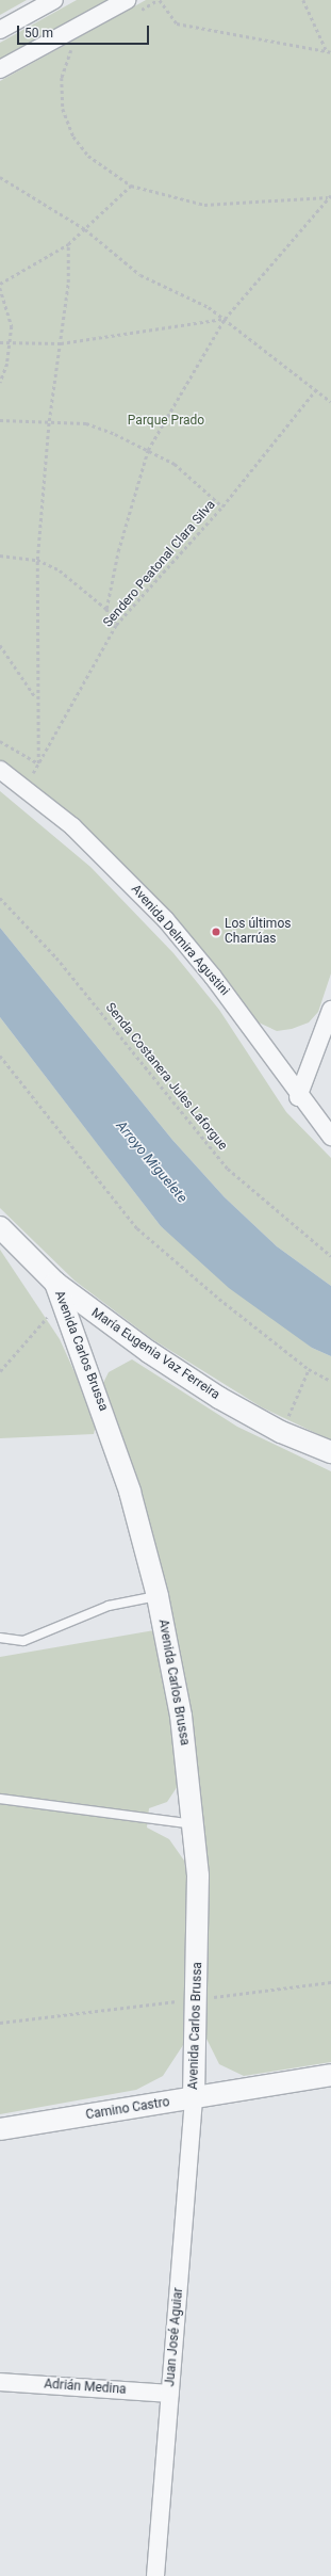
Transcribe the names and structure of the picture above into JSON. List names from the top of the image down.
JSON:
{
  "streets": {
    "street": [
      "Avenida Delmira Agustini",
      "Avenida Carlos Brussa",
      "María Eugenia Vaz Ferreira",
      "Camino Castro",
      "Juan José Aguiar",
      "Adrián Medina"
    ],
    "path": ["Sendero Peatonal Clara Silva", "Senda Costanera Jules Laforgue"]
  },
  "crossings": [
    ["Sendero Peatonal Clara Silva", "Avenida Delmira Agustini"],
    ["Avenida Carlos Brussa", "María Eugenia Vaz Ferreira"],
    ["Avenida Carlos Brussa", "Camino Castro"],
    ["Avenida Carlos Brussa", "Juan José Aguiar"],
    ["Camino Castro", "Juan José Aguiar"],
    ["Juan José Aguiar", "Adrián Medina"]
  ],
  "water": ["Arroyo Miguelete"],
  "parks": ["Parque Prado"],
  "places": ["Los últimos Charrúas"],
  "scale_bar": "50 m"
}
